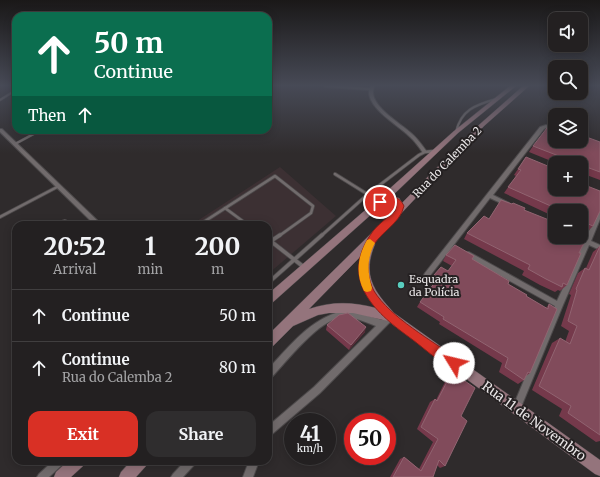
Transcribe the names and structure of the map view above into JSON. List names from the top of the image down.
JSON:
{
  "streets": {
    "main road": ["Rua do Calemba 2", "Rua 11 de Novembro"]
  },
  "places": ["Esquadra da Polícia"],
  "page": {
    "map_buttons": ["+", "−"],
    "turn": ["50 m", "Continue"],
    "then": "Then",
    "eta": [
      "20:52",
      "Arrival",
      "1",
      "min",
      "200",
      "m"
    ],
    "list": [
      {
        "name": "Continue",
        "value": "50 m"
      },
      {
        "name": "Continue",
        "note": "Rua do Calemba 2",
        "value": "80 m"
      }
    ],
    "buttons": ["Exit", "Share"],
    "speed": "41 km/h",
    "limit": "50"
  }
}
